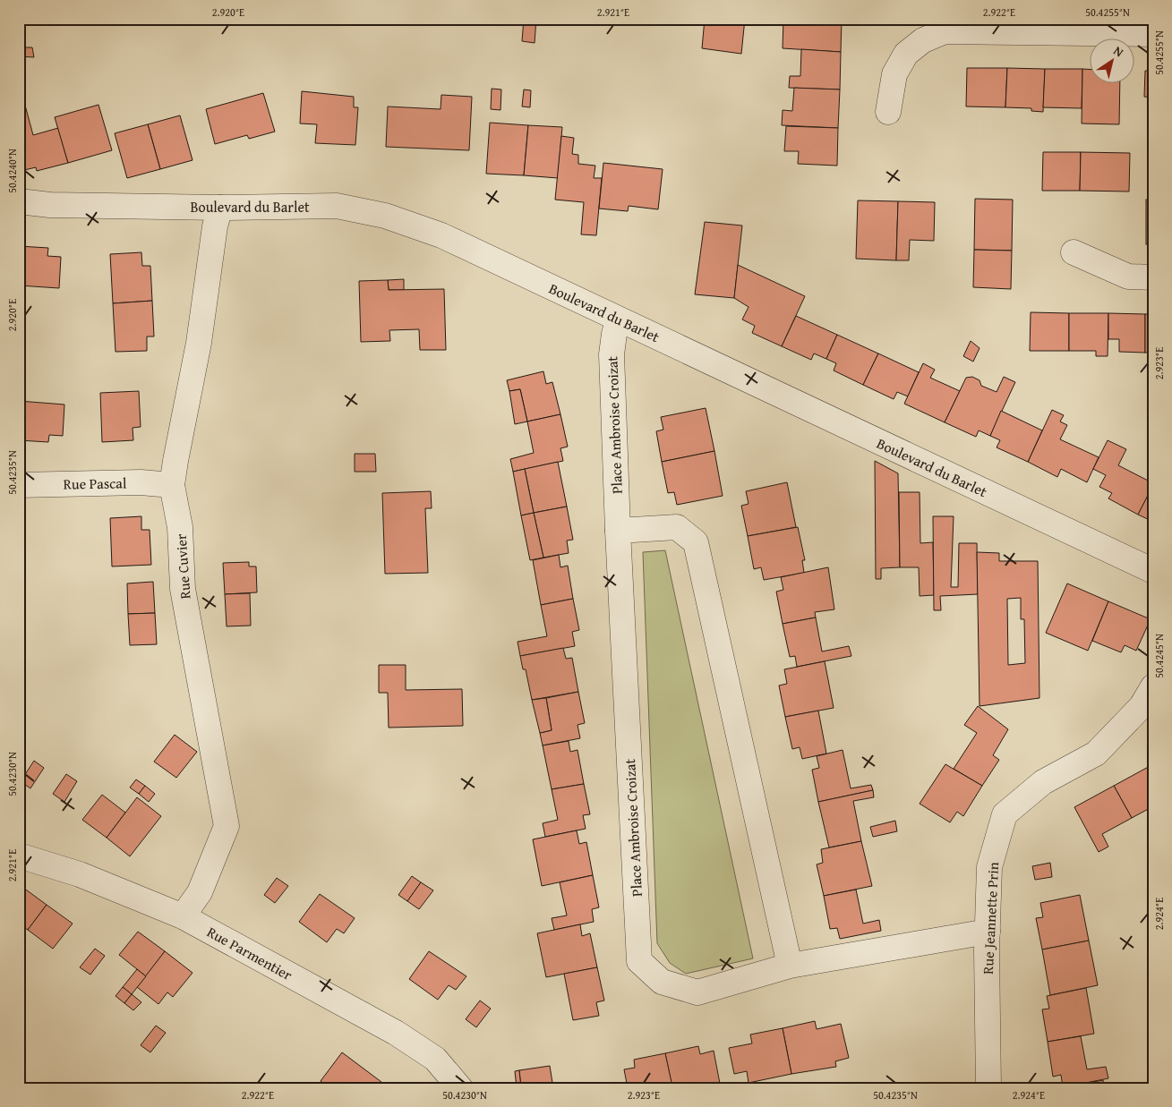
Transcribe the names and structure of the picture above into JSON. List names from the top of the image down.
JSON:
{
  "streets": {
    "street": [
      "Boulevard du Barlet",
      "Place Ambroise Croizat",
      "Rue Pascal",
      "Rue Cuvier",
      "Rue Jeannette Prin",
      "Rue Parmentier"
    ]
  },
  "crossings": [
    ["Boulevard du Barlet", "Place Ambroise Croizat"],
    ["Boulevard du Barlet", "Rue Cuvier"],
    ["Place Ambroise Croizat", "Rue Jeannette Prin"],
    ["Rue Pascal", "Rue Cuvier"],
    ["Rue Cuvier", "Rue Parmentier"]
  ],
  "north": "top right",
  "coordinates": [
    "2.920°E",
    "2.921°E",
    "2.922°E",
    "50.4255°N",
    "50.4240°N",
    "2.923°E",
    "50.4235°N",
    "50.4245°N",
    "50.4230°N",
    "2.924°E"
  ]
}
